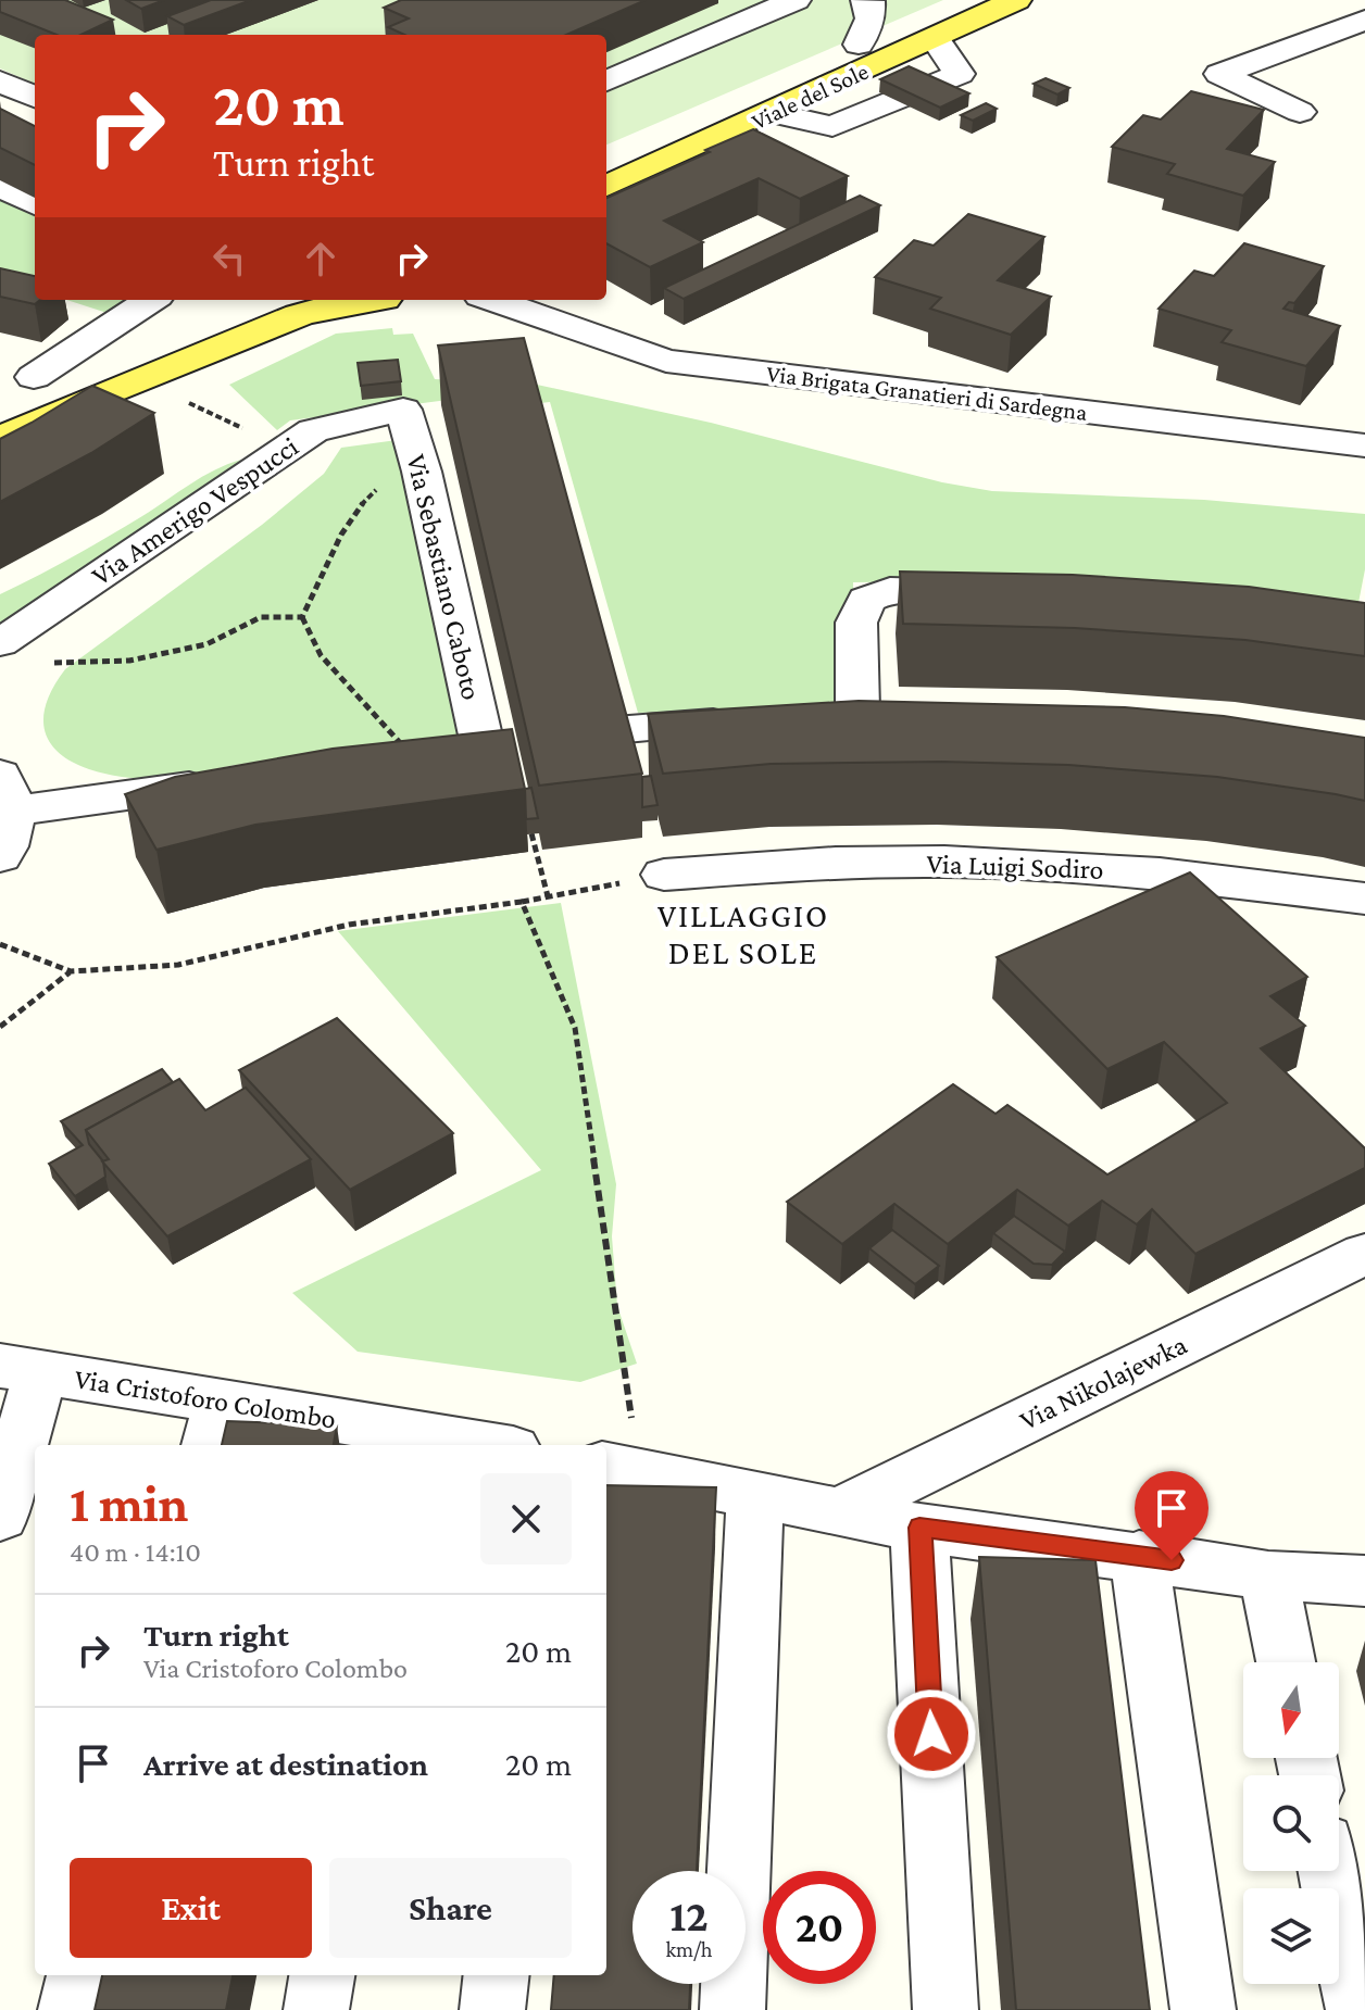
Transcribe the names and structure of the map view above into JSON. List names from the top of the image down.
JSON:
{
  "streets": {
    "main road": ["Viale del Sole"],
    "street": [
      "Via Brigata Granatieri di Sardegna",
      "Via Amerigo Vespucci",
      "Via Sebastiano Caboto",
      "Via Luigi Sodiro",
      "Via Nikolajewka",
      "Via Cristoforo Colombo"
    ]
  },
  "crossings": [
    ["Via Amerigo Vespucci", "Via Sebastiano Caboto"]
  ],
  "districts": ["VILLAGGIO DEL SOLE"],
  "north": "bottom",
  "page": {
    "turn": ["20 m", "Turn right"],
    "heading": ["1 min", "40 m · 14:10"],
    "list": [
      {
        "name": "Turn right",
        "note": "Via Cristoforo Colombo",
        "value": "20 m"
      },
      {
        "name": "Arrive at destination",
        "value": "20 m"
      }
    ],
    "buttons": ["Exit", "Share"],
    "speed": "12 km/h",
    "limit": "20"
  }
}
